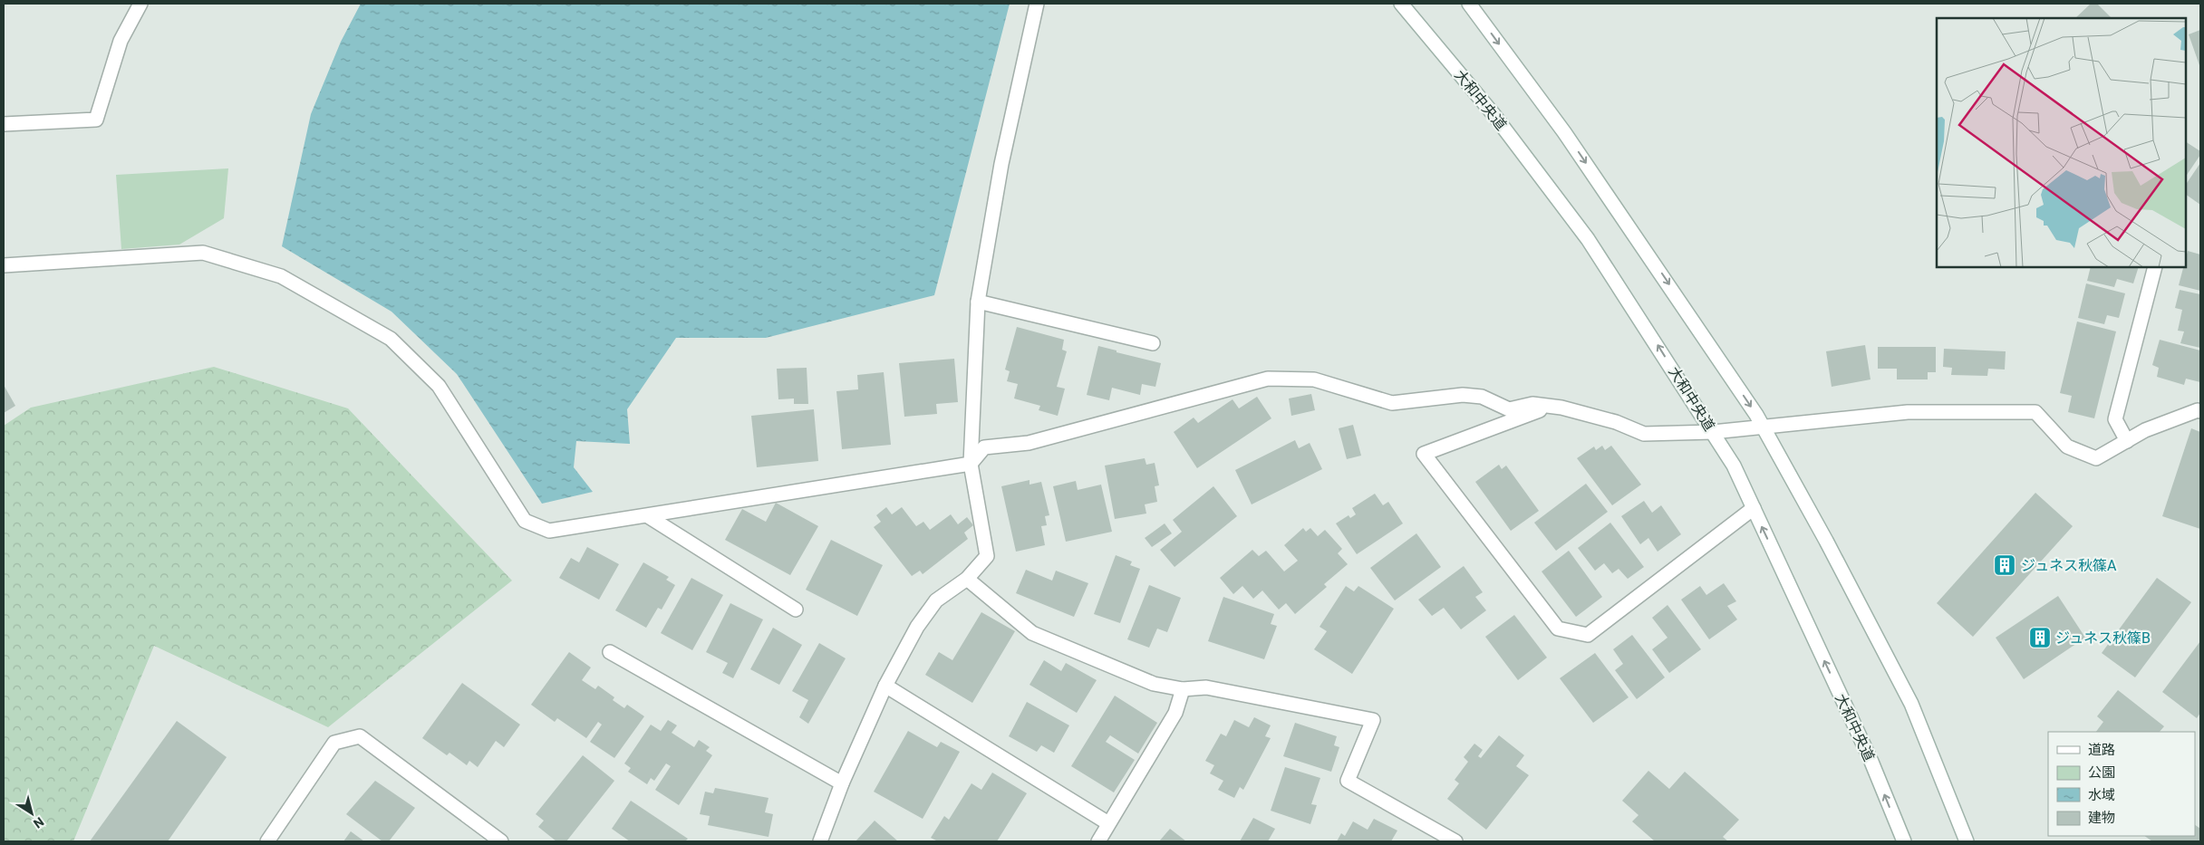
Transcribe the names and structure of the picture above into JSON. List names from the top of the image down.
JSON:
{
  "streets": {
    "street": ["大和中央道"]
  },
  "places": {
    "building": ["ジュネス秋篠A", "ジュネス秋篠B"]
  },
  "legend": [
    "道路",
    "公園",
    "水域",
    "建物"
  ],
  "north": "bottom right"
}
